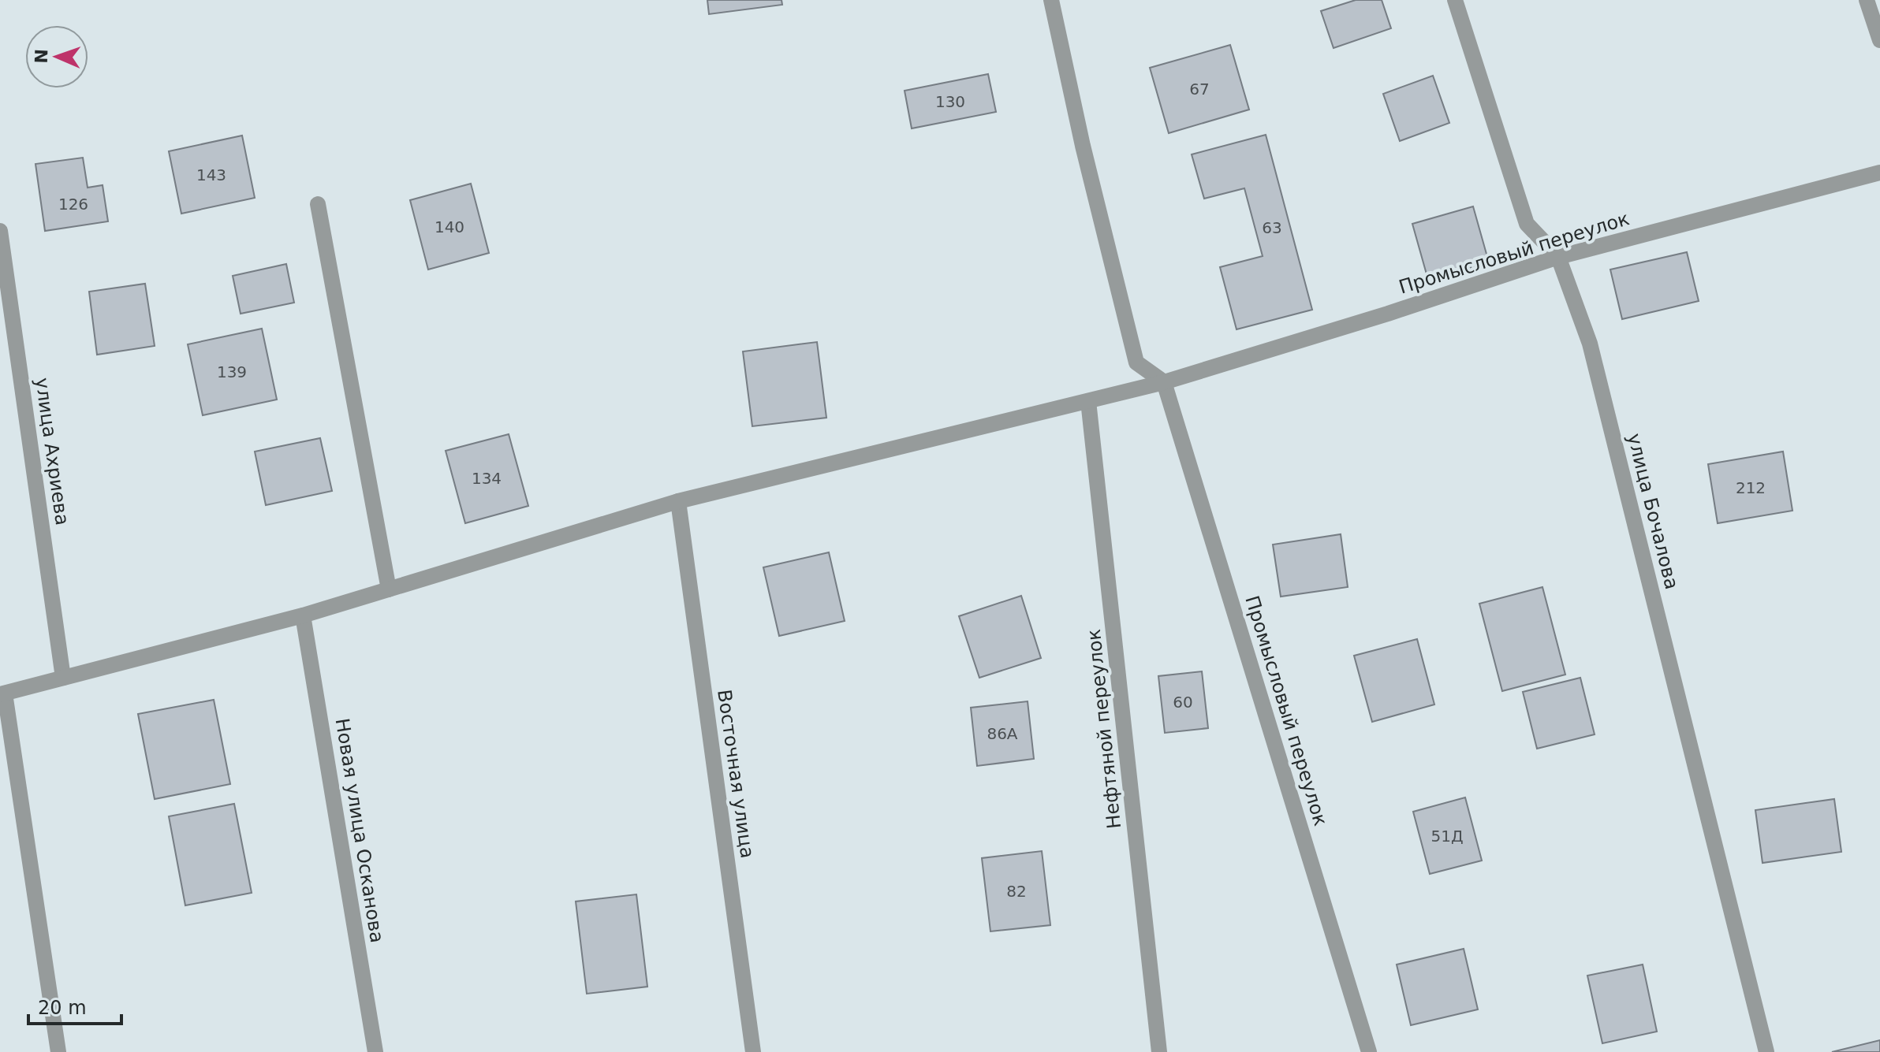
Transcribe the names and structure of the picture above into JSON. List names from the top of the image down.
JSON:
{
  "streets": {
    "street": [
      "Промысловый переулок",
      "улица Ахриева",
      "улица Бочалова",
      "Нефтяной переулок",
      "Восточная улица",
      "Новая улица Осканова"
    ]
  },
  "crossings": [
    ["Промысловый переулок", "улица Бочалова"]
  ],
  "house_numbers": [
    "67",
    "130",
    "143",
    "126",
    "140",
    "63",
    "139",
    "134",
    "212",
    "60",
    "86А",
    "51Д",
    "82"
  ],
  "scale_bar": "20 m",
  "north": "left"
}
